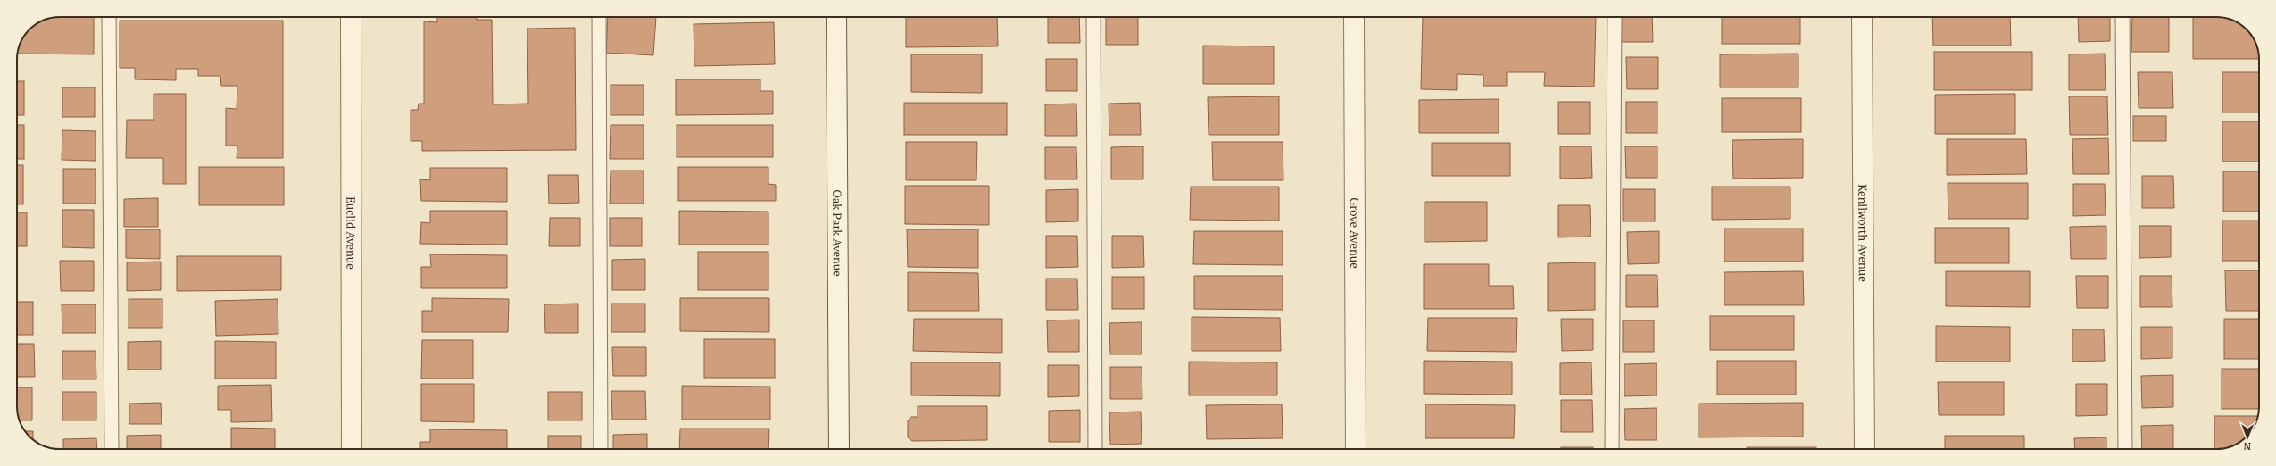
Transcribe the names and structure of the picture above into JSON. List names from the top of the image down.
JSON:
{
  "streets": {
    "street": [
      "Euclid Avenue",
      "Oak Park Avenue",
      "Grove Avenue",
      "Kenilworth Avenue"
    ]
  },
  "north": "bottom"
}
